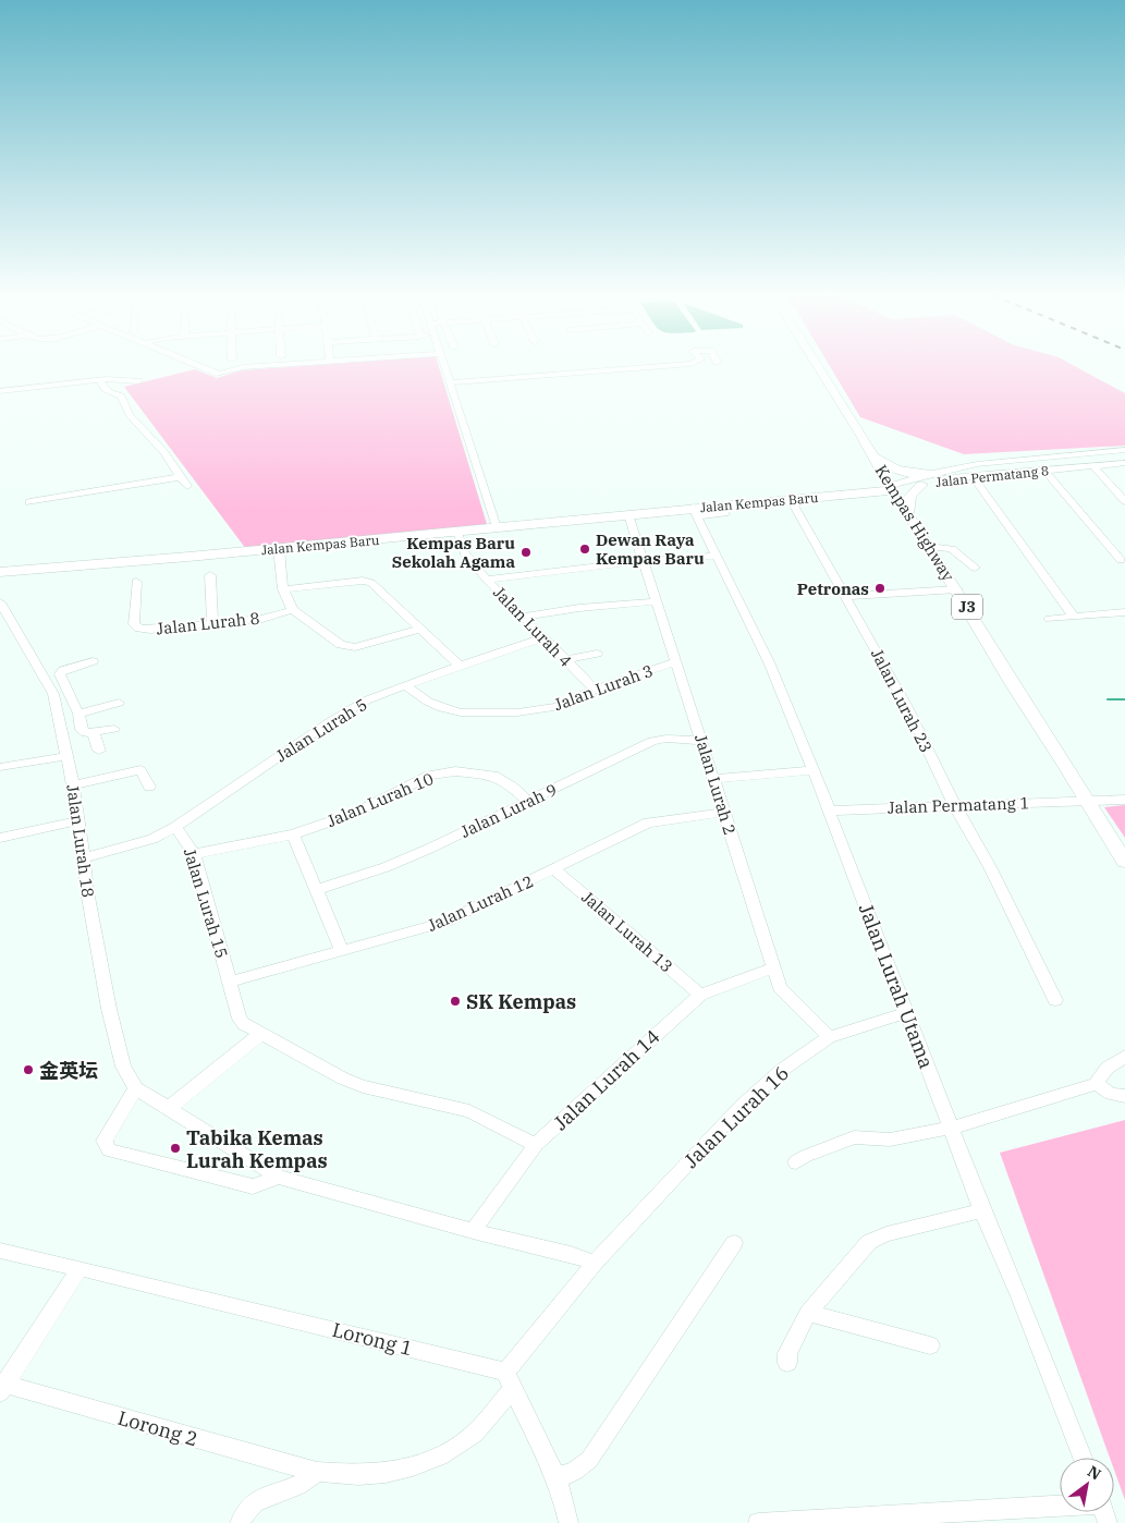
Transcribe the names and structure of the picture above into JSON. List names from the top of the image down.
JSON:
{
  "streets": {
    "main road": ["Jalan Kempas Baru", "Kempas Highway", "J3"],
    "street": [
      "Jalan Permatang 8",
      "Jalan Lurah 8",
      "Jalan Lurah 4",
      "Jalan Lurah 3",
      "Jalan Lurah 23",
      "Jalan Lurah 5",
      "Jalan Lurah 2",
      "Jalan Lurah 10",
      "Jalan Permatang 1",
      "Jalan Lurah 9",
      "Jalan Lurah 18",
      "Jalan Lurah 15",
      "Jalan Lurah 12",
      "Jalan Lurah 13",
      "Jalan Lurah Utama",
      "Jalan Lurah 14",
      "Jalan Lurah 16",
      "Lorong 1",
      "Lorong 2"
    ]
  },
  "crossings": [
    ["Jalan Permatang 8", "Jalan Kempas Baru"],
    ["Jalan Permatang 8", "Kempas Highway"],
    ["Jalan Kempas Baru", "Kempas Highway"],
    ["Jalan Kempas Baru", "Jalan Lurah 4"],
    ["Jalan Kempas Baru", "Jalan Lurah 23"],
    ["Jalan Kempas Baru", "Jalan Lurah 2"],
    ["Jalan Kempas Baru", "Jalan Lurah Utama"],
    ["Kempas Highway", "Jalan Permatang 1"],
    ["Jalan Lurah 4", "Jalan Lurah 3"],
    ["Jalan Lurah 4", "Jalan Lurah 5"],
    ["Jalan Lurah 3", "Jalan Lurah 5"],
    ["Jalan Lurah 3", "Jalan Lurah 2"],
    ["Jalan Lurah 23", "Jalan Permatang 1"],
    ["Jalan Lurah 5", "Jalan Lurah 15"],
    ["Jalan Lurah 2", "Jalan Lurah 9"],
    ["Jalan Lurah 2", "Jalan Lurah 12"],
    ["Jalan Lurah 2", "Jalan Lurah 14"],
    ["Jalan Lurah 2", "Jalan Lurah 16"],
    ["Jalan Lurah 10", "Jalan Lurah 9"],
    ["Jalan Lurah 10", "Jalan Lurah 15"],
    ["Jalan Permatang 1", "Jalan Lurah Utama"],
    ["Jalan Lurah 18", "Jalan Lurah 15"],
    ["Jalan Lurah 15", "Jalan Lurah 12"],
    ["Jalan Lurah 15", "Jalan Lurah 14"],
    ["Jalan Lurah 12", "Jalan Lurah 13"],
    ["Jalan Lurah 13", "Jalan Lurah 14"],
    ["Jalan Lurah Utama", "Jalan Lurah 16"],
    ["Jalan Lurah 16", "Lorong 1"],
    ["Jalan Lurah 16", "Lorong 2"],
    ["Lorong 1", "Lorong 2"]
  ],
  "places": [
    "Dewan Raya Kempas Baru",
    "Kempas Baru Sekolah Agama",
    "Petronas",
    "SK Kempas",
    "金英坛",
    "Tabika Kemas Lurah Kempas"
  ],
  "north": "top right"
}
